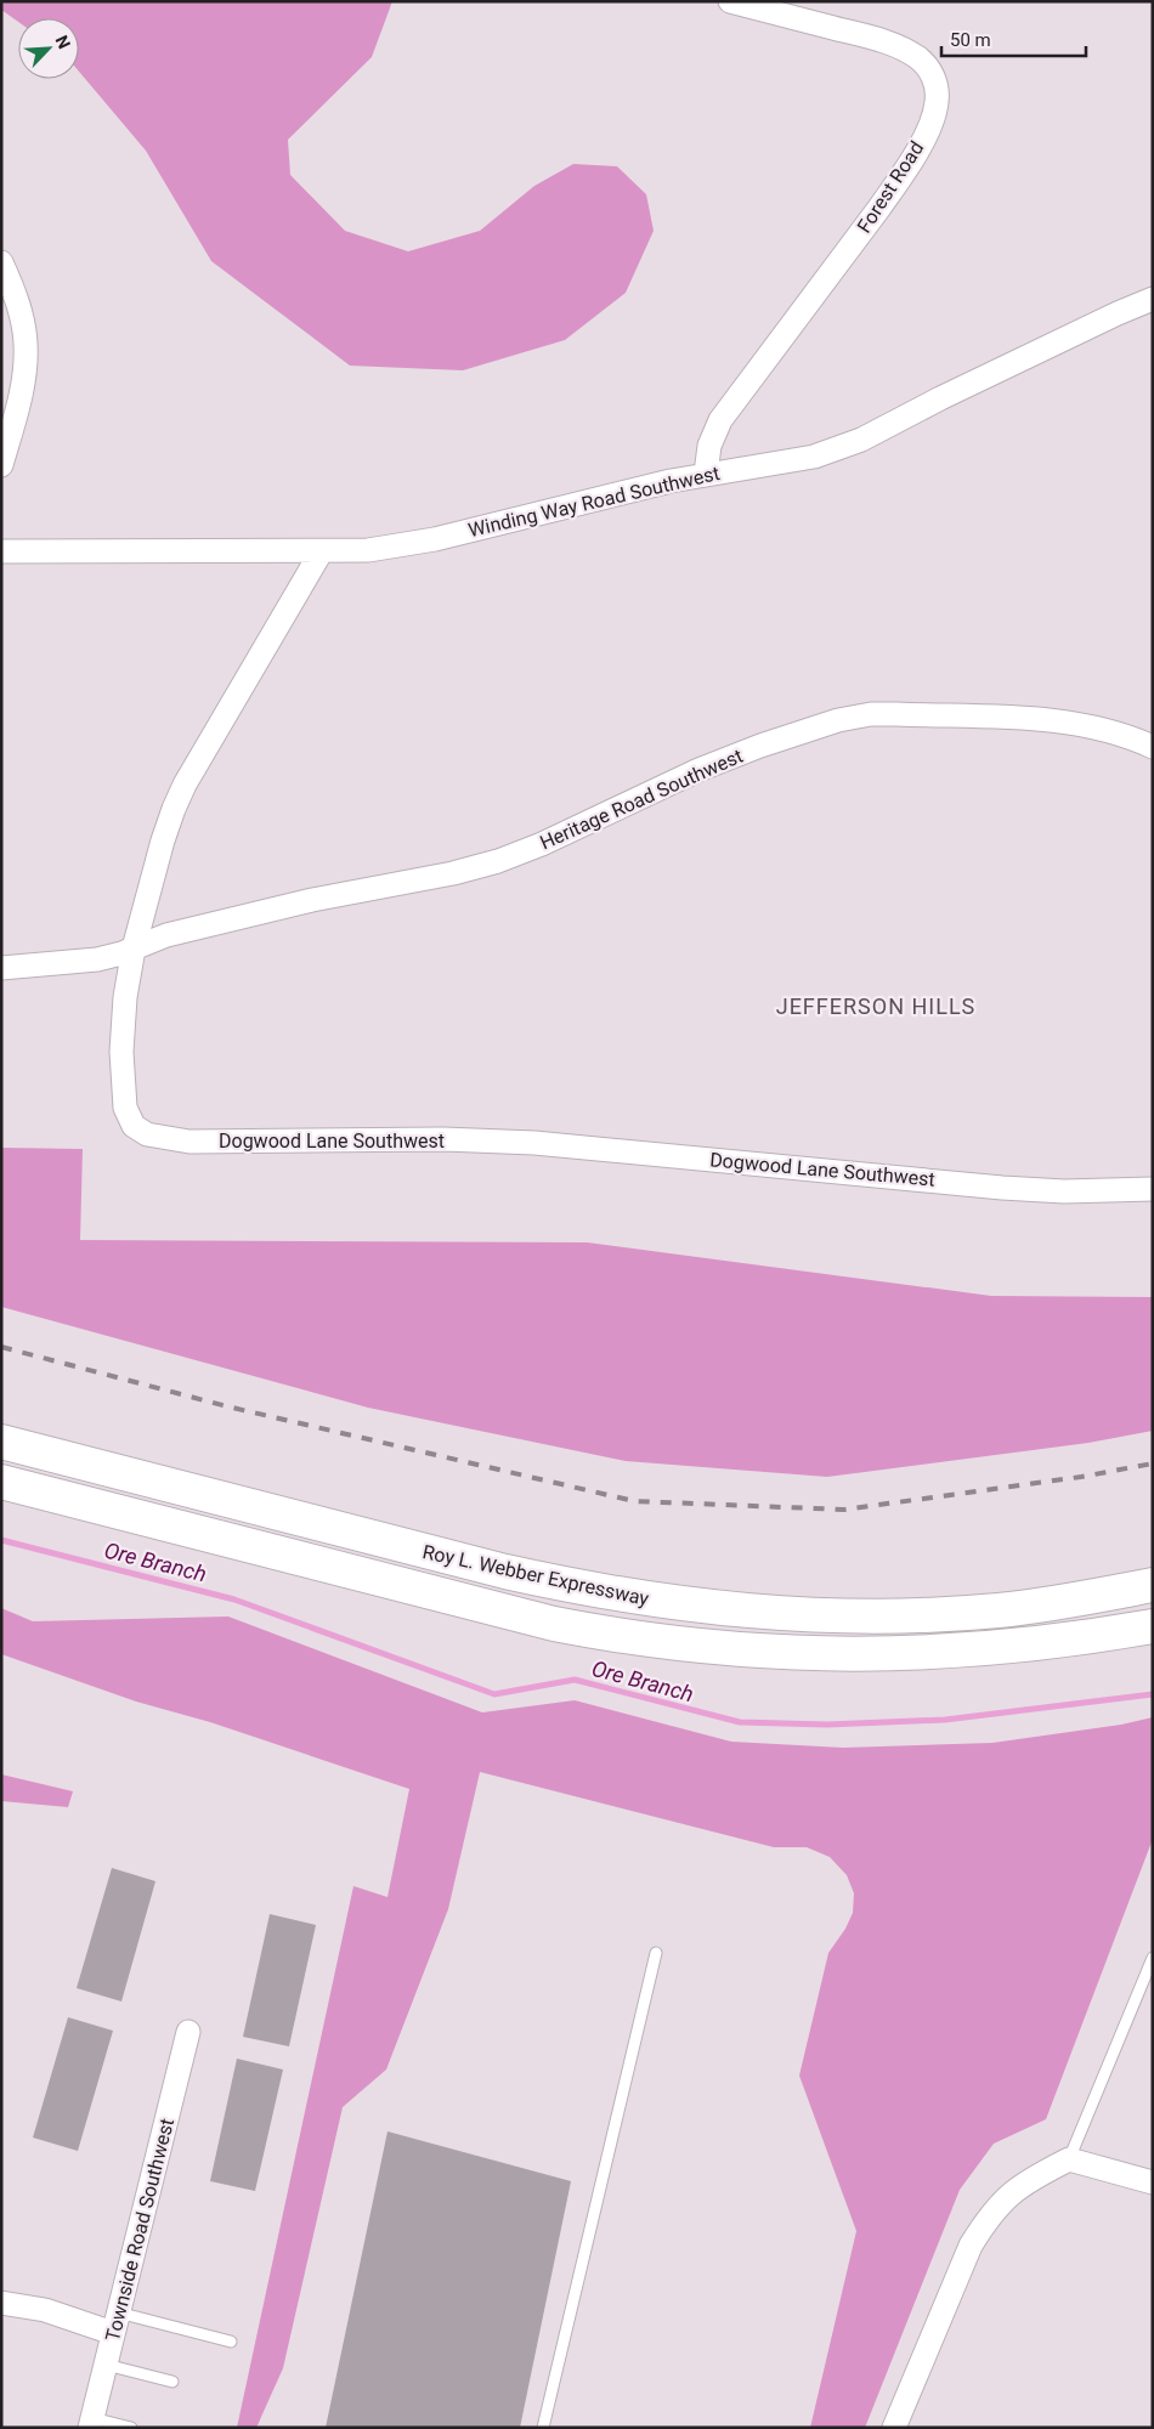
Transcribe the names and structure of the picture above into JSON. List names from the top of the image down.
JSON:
{
  "streets": {
    "highway": ["Roy L. Webber Expressway"],
    "street": [
      "Forest Road",
      "Winding Way Road Southwest",
      "Heritage Road Southwest",
      "Dogwood Lane Southwest",
      "Townside Road Southwest"
    ]
  },
  "crossings": [
    ["Forest Road", "Winding Way Road Southwest"],
    ["Winding Way Road Southwest", "Dogwood Lane Southwest"],
    ["Heritage Road Southwest", "Dogwood Lane Southwest"]
  ],
  "districts": ["JEFFERSON HILLS"],
  "water": ["Ore Branch"],
  "scale_bar": "50 m",
  "north": "top right"
}
